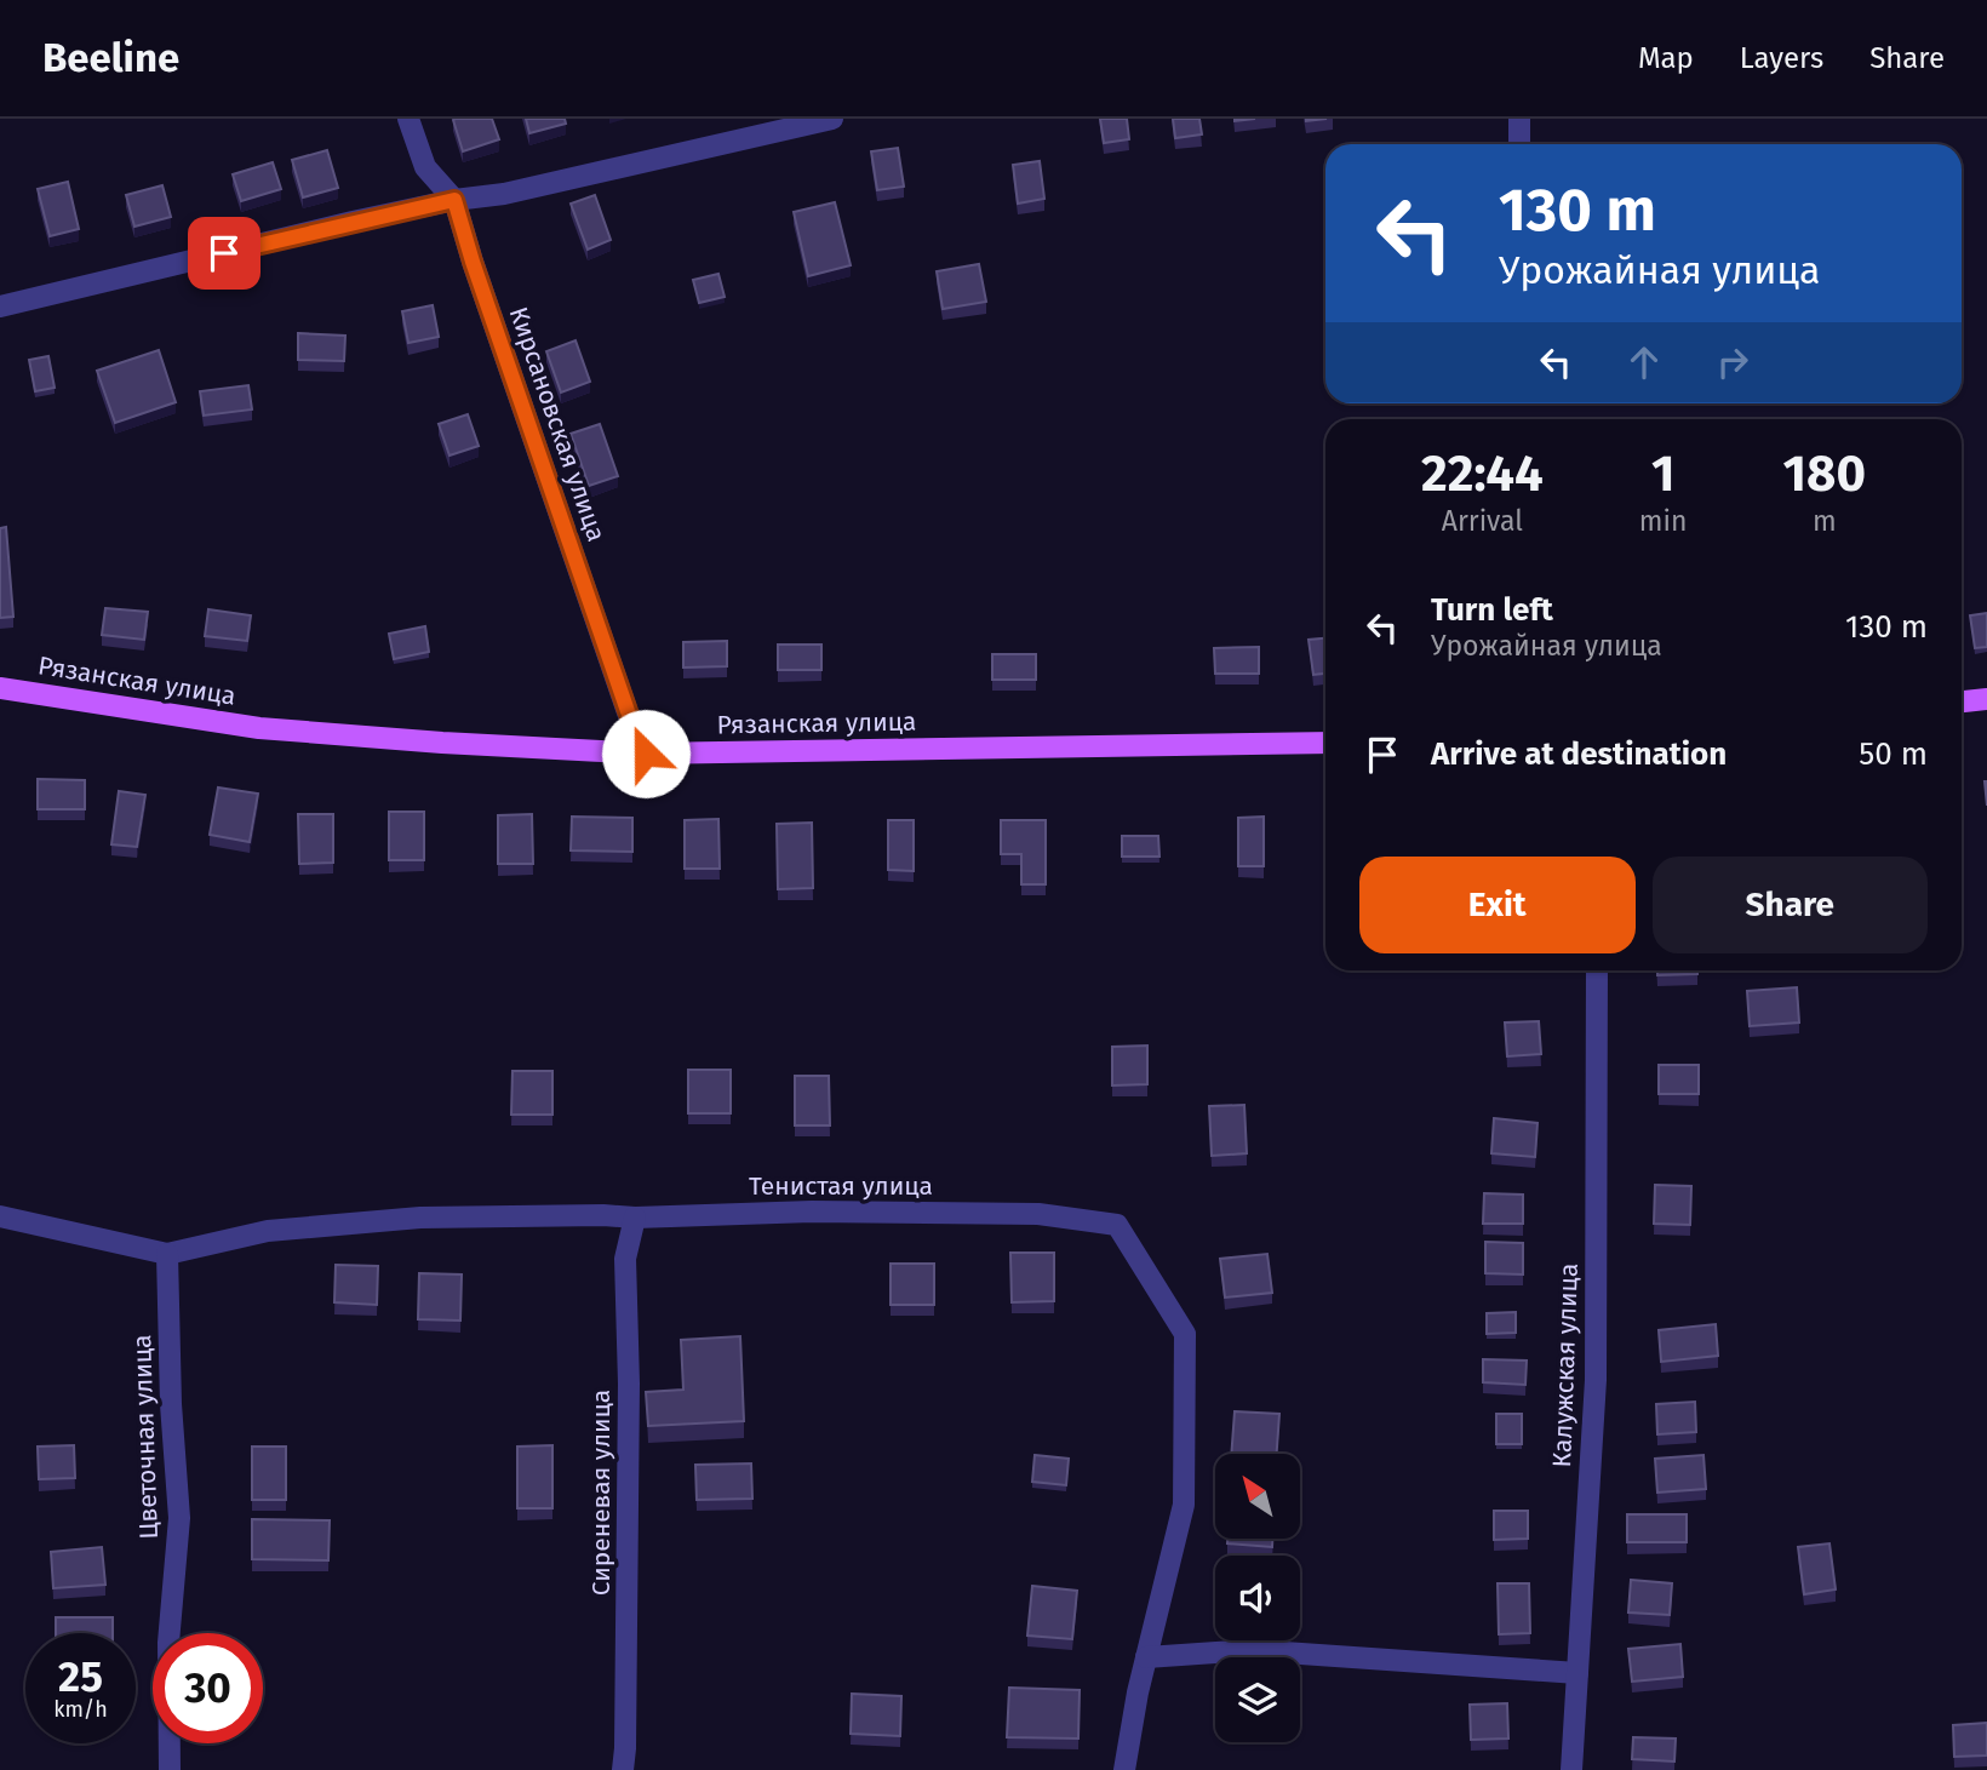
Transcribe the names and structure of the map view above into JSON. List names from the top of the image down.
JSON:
{
  "streets": {
    "main road": ["Рязанская улица"],
    "street": [
      "Кирсановская улица",
      "Тенистая улица",
      "Калужская улица",
      "Цветочная улица",
      "Сиреневая улица"
    ]
  },
  "crossings": [
    ["Кирсановская улица", "Рязанская улица"],
    ["Тенистая улица", "Цветочная улица"],
    ["Тенистая улица", "Сиреневая улица"]
  ],
  "north": "top left",
  "page": {
    "header": "Beeline",
    "nav": ["Map", "Layers", "Share"],
    "turn": ["130 m", "Урожайная улица"],
    "eta": [
      "22:44",
      "Arrival",
      "1",
      "min",
      "180",
      "m"
    ],
    "list": [
      {
        "name": "Turn left",
        "note": "Урожайная улица",
        "value": "130 m"
      },
      {
        "name": "Arrive at destination",
        "value": "50 m"
      }
    ],
    "buttons": ["Exit", "Share"],
    "speed": "25 km/h",
    "limit": "30"
  }
}
